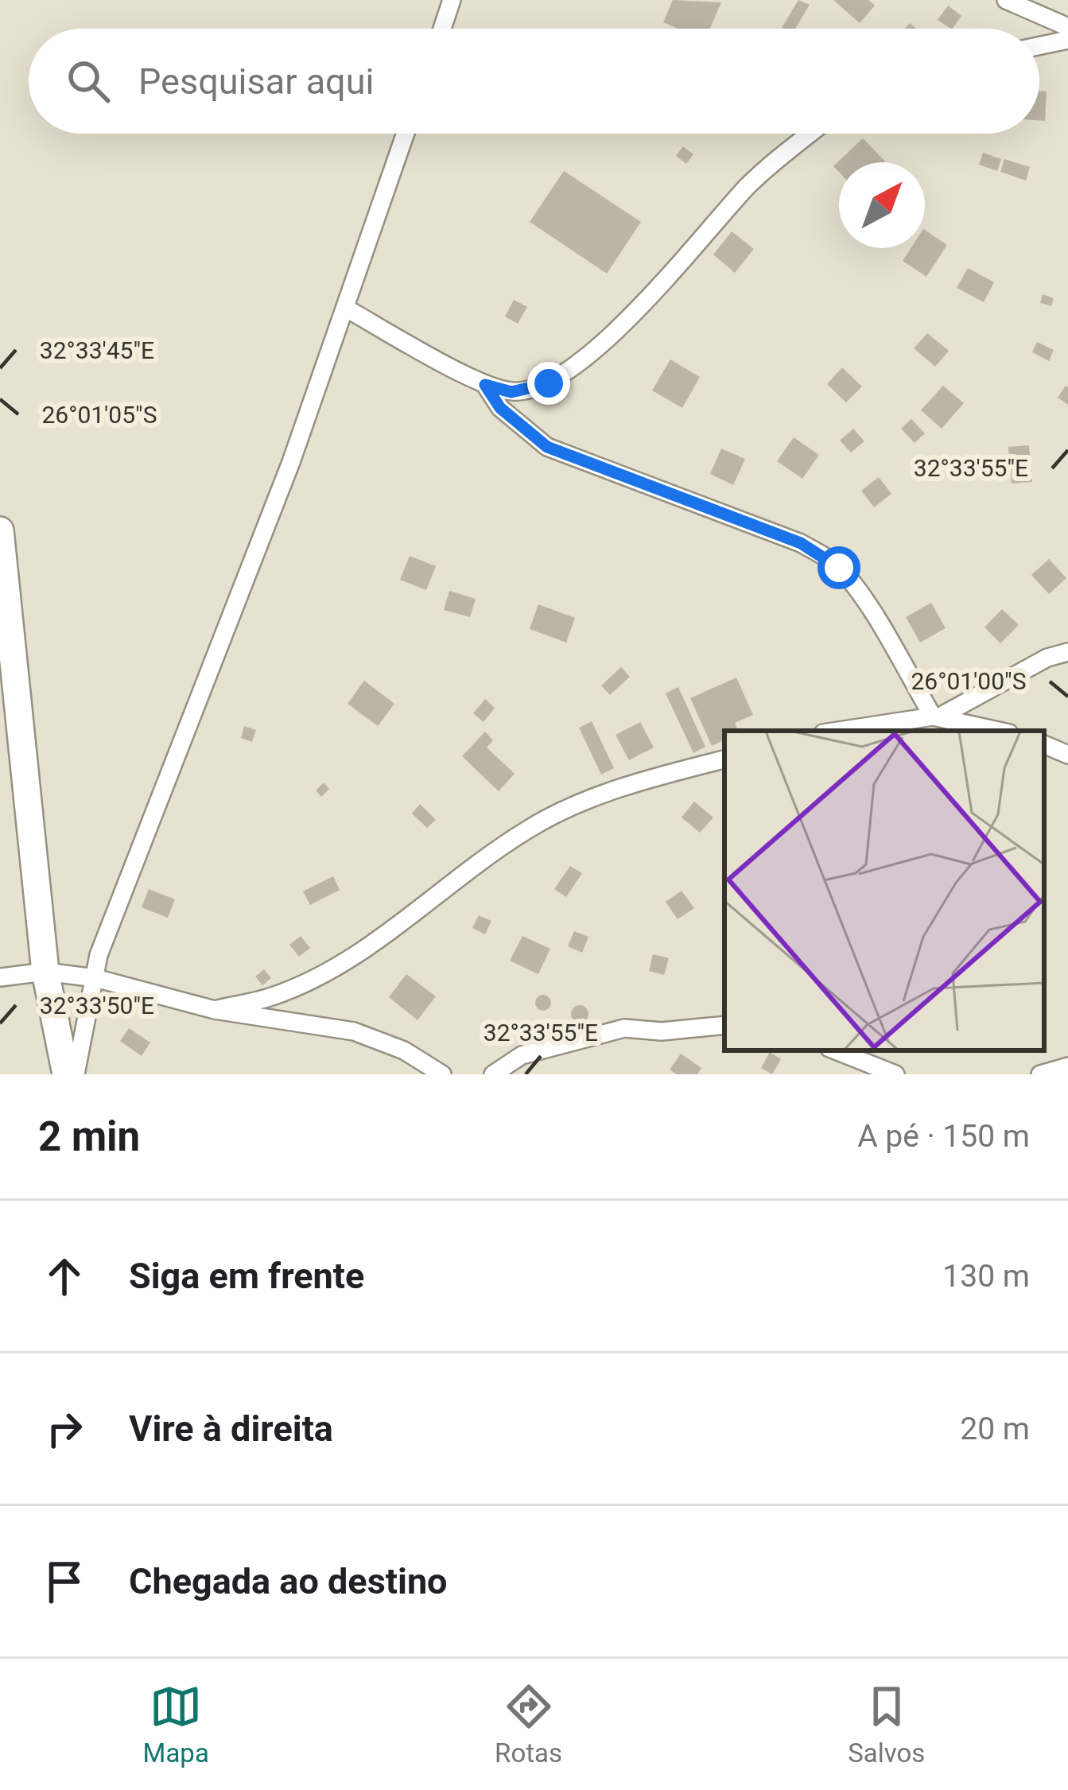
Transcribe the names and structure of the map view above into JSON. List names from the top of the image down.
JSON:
{
  "north": "top right",
  "page": {
    "search": "Pesquisar aqui",
    "heading": ["2 min", "A pé · 150 m"],
    "list": [
      ["Siga em frente", "130 m"],
      ["Vire à direita", "20 m"],
      "Chegada ao destino"
    ],
    "nav": ["Mapa", "Rotas", "Salvos"]
  },
  "coordinates": [
    "32°33'45\"E",
    "26°01'05\"S",
    "32°33'55\"E",
    "26°01'00\"S",
    "32°33'50\"E"
  ]
}
